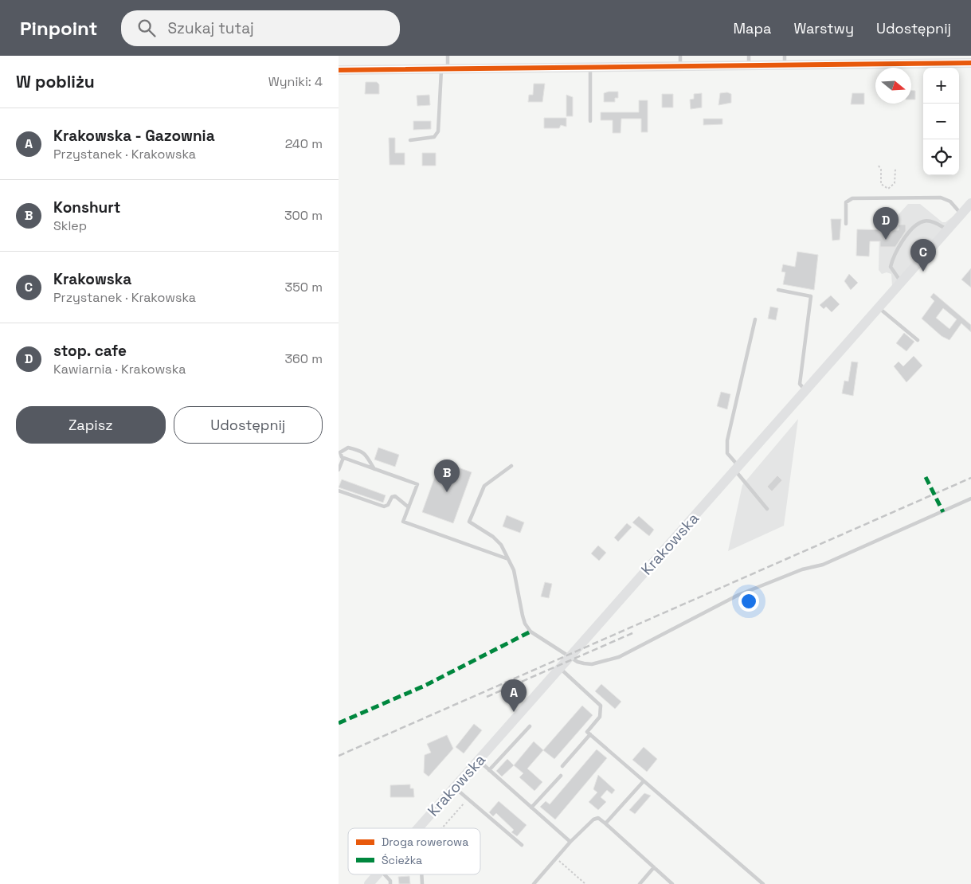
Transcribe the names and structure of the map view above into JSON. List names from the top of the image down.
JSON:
{
  "streets": {
    "main road": ["Krakowska"]
  },
  "legend": ["Droga rowerowa", "Ścieżka"],
  "north": "right",
  "page": {
    "header": "Pinpoint",
    "search": "Szukaj tutaj",
    "nav": ["Mapa", "Warstwy", "Udostępnij"],
    "heading": ["W pobliżu", "Wyniki: 4"],
    "map_buttons": ["+", "−"],
    "list": [
      {
        "mark": "A",
        "name": "Krakowska - Gazownia",
        "note": "Przystanek · Krakowska",
        "value": "240 m"
      },
      {
        "mark": "B",
        "name": "Konshurt",
        "note": "Sklep",
        "value": "300 m"
      },
      {
        "mark": "C",
        "name": "Krakowska",
        "note": "Przystanek · Krakowska",
        "value": "350 m"
      },
      {
        "mark": "D",
        "name": "stop. cafe",
        "note": "Kawiarnia · Krakowska",
        "value": "360 m"
      }
    ],
    "pins": [
      "D",
      "C",
      "B",
      "A"
    ],
    "buttons": ["Zapisz", "Udostępnij"]
  }
}
